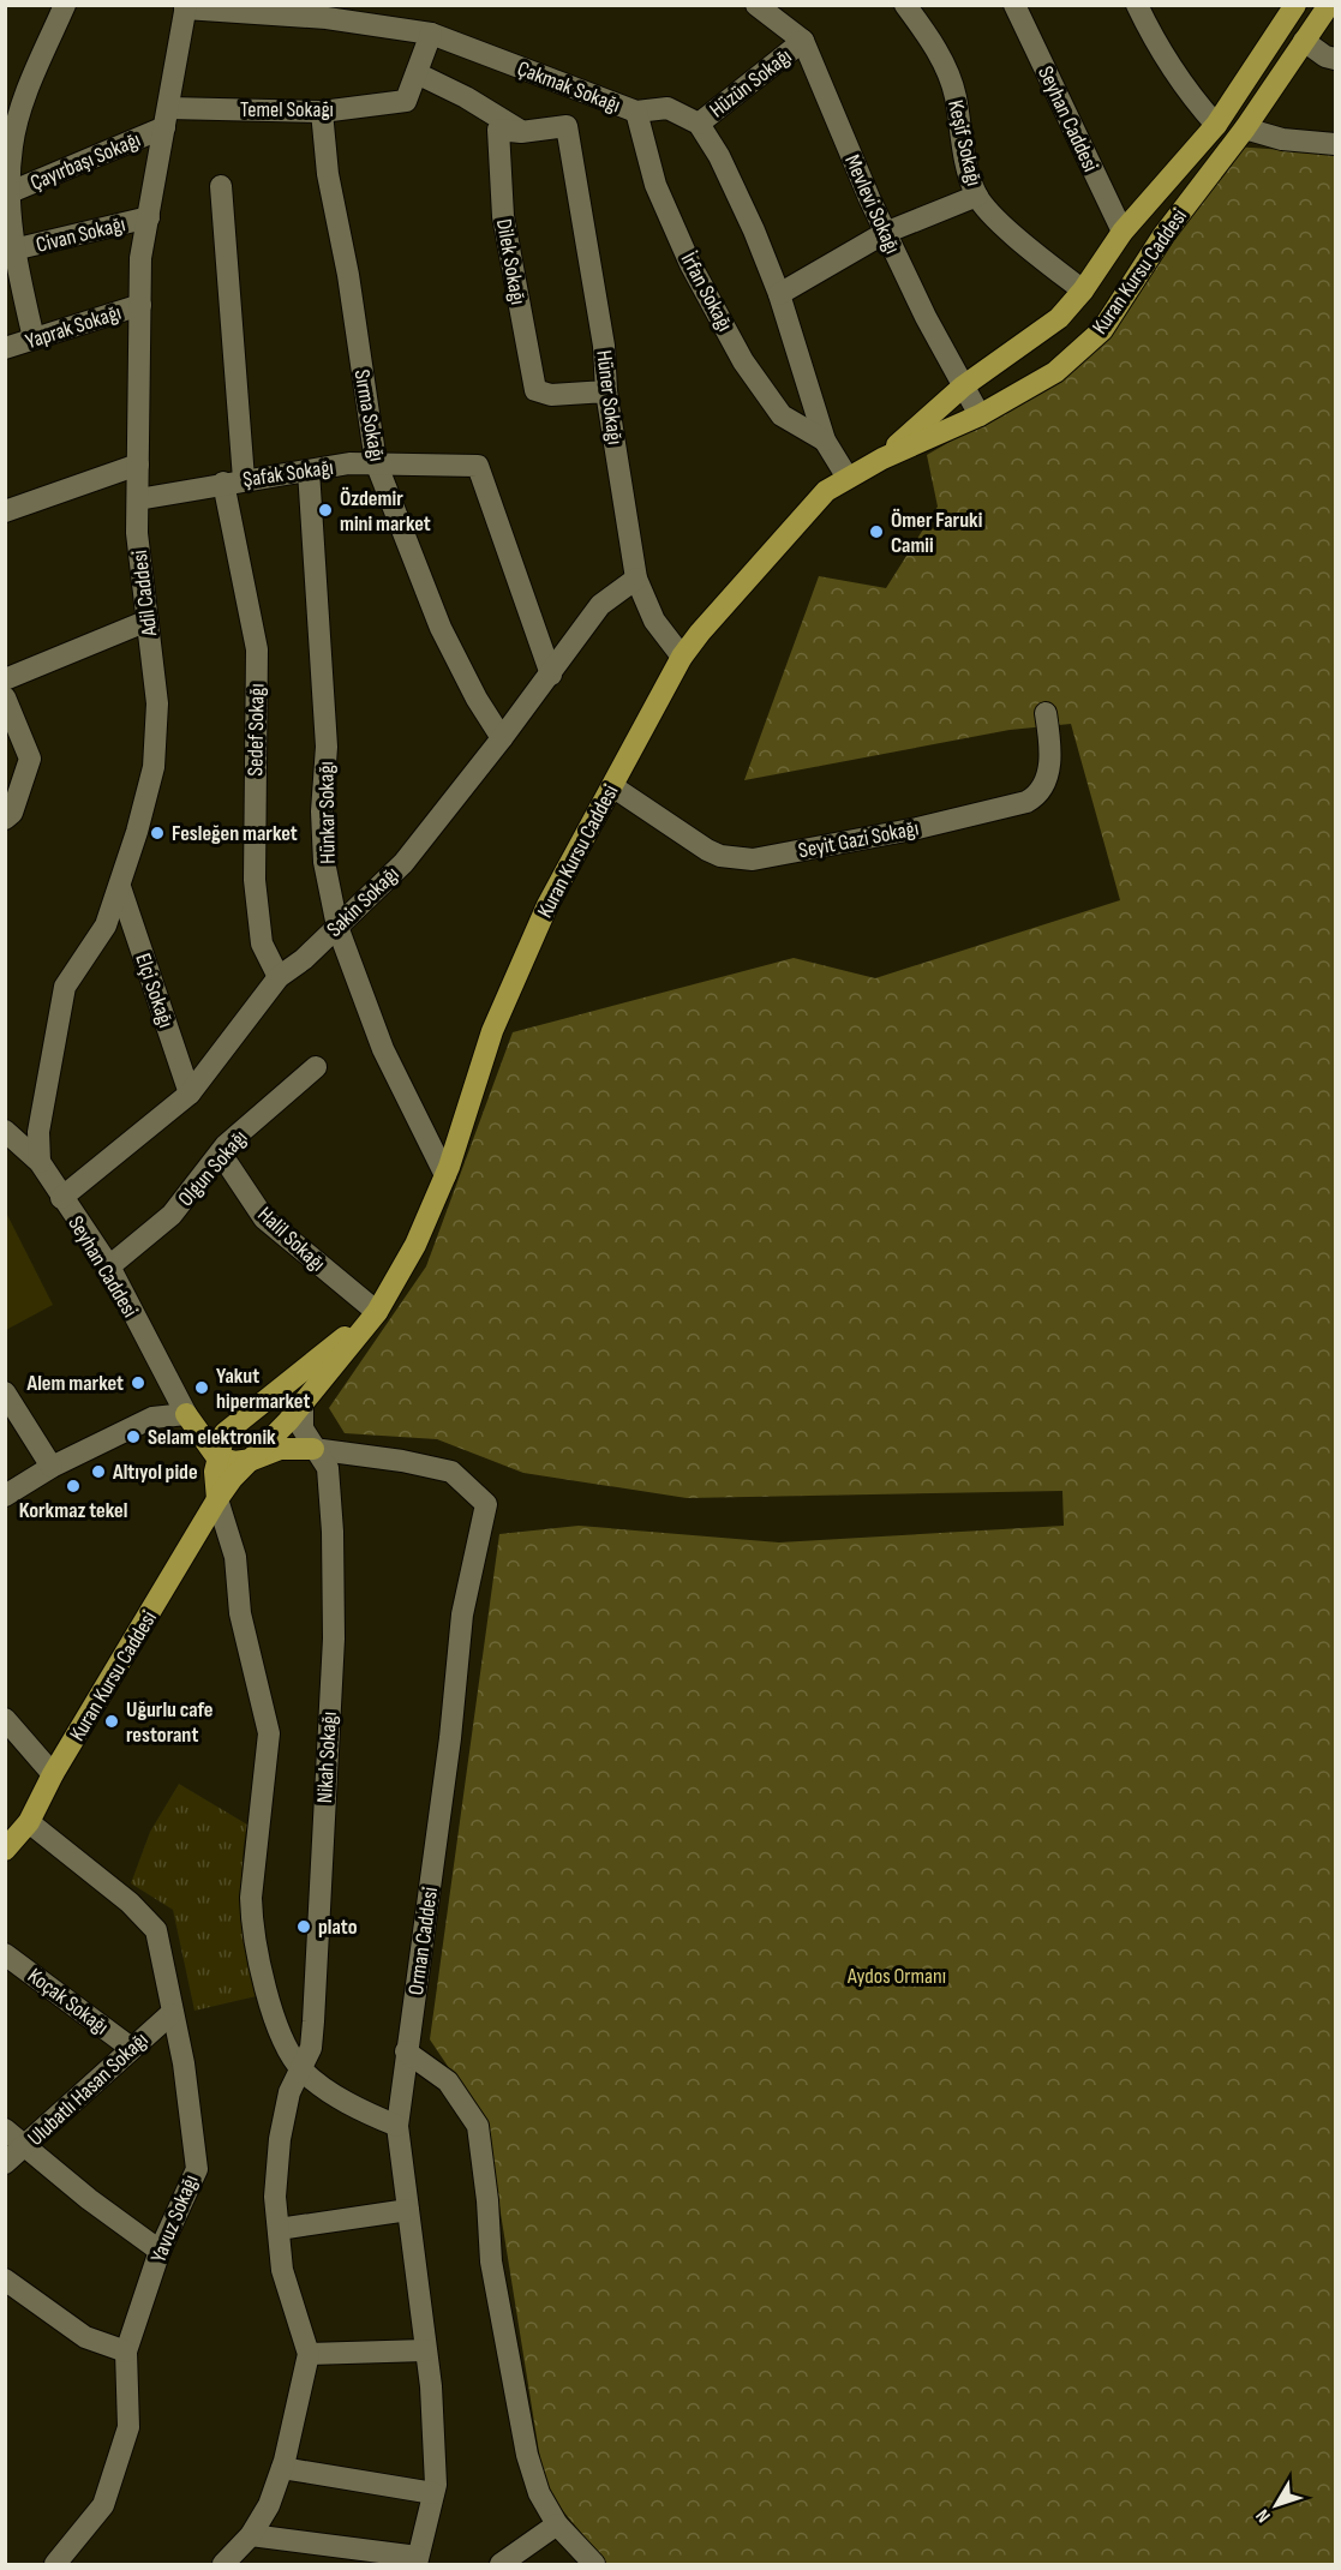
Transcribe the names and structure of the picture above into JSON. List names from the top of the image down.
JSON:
{
  "streets": {
    "main road": ["Kuran Kursu Caddesi"],
    "street": [
      "Hüzün Sokağı",
      "Çakmak Sokağı",
      "Temel Sokağı",
      "Seyhan Caddesi",
      "Keşif Sokağı",
      "Çayırbaşı Sokağı",
      "Mevlevi Sokağı",
      "Civan Sokağı",
      "Dilek Sokağı",
      "İrfan Sokağı",
      "Yaprak Sokağı",
      "Hüner Sokağı",
      "Sırma Sokağı",
      "Şafak Sokağı",
      "Adil Caddesi",
      "Sedef Sokağı",
      "Hünkar Sokağı",
      "Seyit Gazi Sokağı",
      "Sakin Sokağı",
      "Elçi Sokağı",
      "Olgun Sokağı",
      "Halil Sokağı",
      "Nikah Sokağı",
      "Orman Caddesi",
      "Koçak Sokağı",
      "Ulubatlı Hasan Sokağı",
      "Yavuz Sokağı"
    ]
  },
  "crossings": [
    ["Hüzün Sokağı", "Çakmak Sokağı"],
    ["Hüzün Sokağı", "Mevlevi Sokağı"],
    ["Çakmak Sokağı", "İrfan Sokağı"],
    ["Çakmak Sokağı", "Adil Caddesi"],
    ["Temel Sokağı", "Çayırbaşı Sokağı"],
    ["Temel Sokağı", "Sırma Sokağı"],
    ["Temel Sokağı", "Adil Caddesi"],
    ["Seyhan Caddesi", "Kuran Kursu Caddesi"],
    ["Seyhan Caddesi", "Adil Caddesi"],
    ["Seyhan Caddesi", "Sakin Sokağı"],
    ["Seyhan Caddesi", "Olgun Sokağı"],
    ["Keşif Sokağı", "Kuran Kursu Caddesi"],
    ["Çayırbaşı Sokağı", "Adil Caddesi"],
    ["Mevlevi Sokağı", "Kuran Kursu Caddesi"],
    ["Civan Sokağı", "Adil Caddesi"],
    ["Dilek Sokağı", "Hüner Sokağı"],
    ["Kuran Kursu Caddesi", "Hüner Sokağı"],
    ["Kuran Kursu Caddesi", "Hünkar Sokağı"],
    ["Kuran Kursu Caddesi", "Seyit Gazi Sokağı"],
    ["Kuran Kursu Caddesi", "Halil Sokağı"],
    ["Kuran Kursu Caddesi", "Nikah Sokağı"],
    ["Kuran Kursu Caddesi", "Yavuz Sokağı"],
    ["Yaprak Sokağı", "Adil Caddesi"],
    ["Hüner Sokağı", "Sakin Sokağı"],
    ["Sırma Sokağı", "Şafak Sokağı"],
    ["Sırma Sokağı", "Sakin Sokağı"],
    ["Şafak Sokağı", "Adil Caddesi"],
    ["Şafak Sokağı", "Sedef Sokağı"],
    ["Şafak Sokağı", "Hünkar Sokağı"],
    ["Şafak Sokağı", "Sakin Sokağı"],
    ["Adil Caddesi", "Elçi Sokağı"],
    ["Sedef Sokağı", "Sakin Sokağı"],
    ["Hünkar Sokağı", "Sakin Sokağı"],
    ["Sakin Sokağı", "Elçi Sokağı"],
    ["Olgun Sokağı", "Halil Sokağı"],
    ["Nikah Sokağı", "Orman Caddesi"],
    ["Koçak Sokağı", "Ulubatlı Hasan Sokağı"],
    ["Ulubatlı Hasan Sokağı", "Yavuz Sokağı"]
  ],
  "parks": ["Aydos Ormanı"],
  "places": [
    "Özdemir mini market",
    "Ömer Faruki Camii",
    "Fesleğen market",
    "Alem market",
    "Yakut hipermarket",
    "Selam elektronik",
    "Altıyol pide",
    "Korkmaz tekel",
    "Uğurlu cafe restorant",
    "plato"
  ],
  "north": "bottom left"
}
